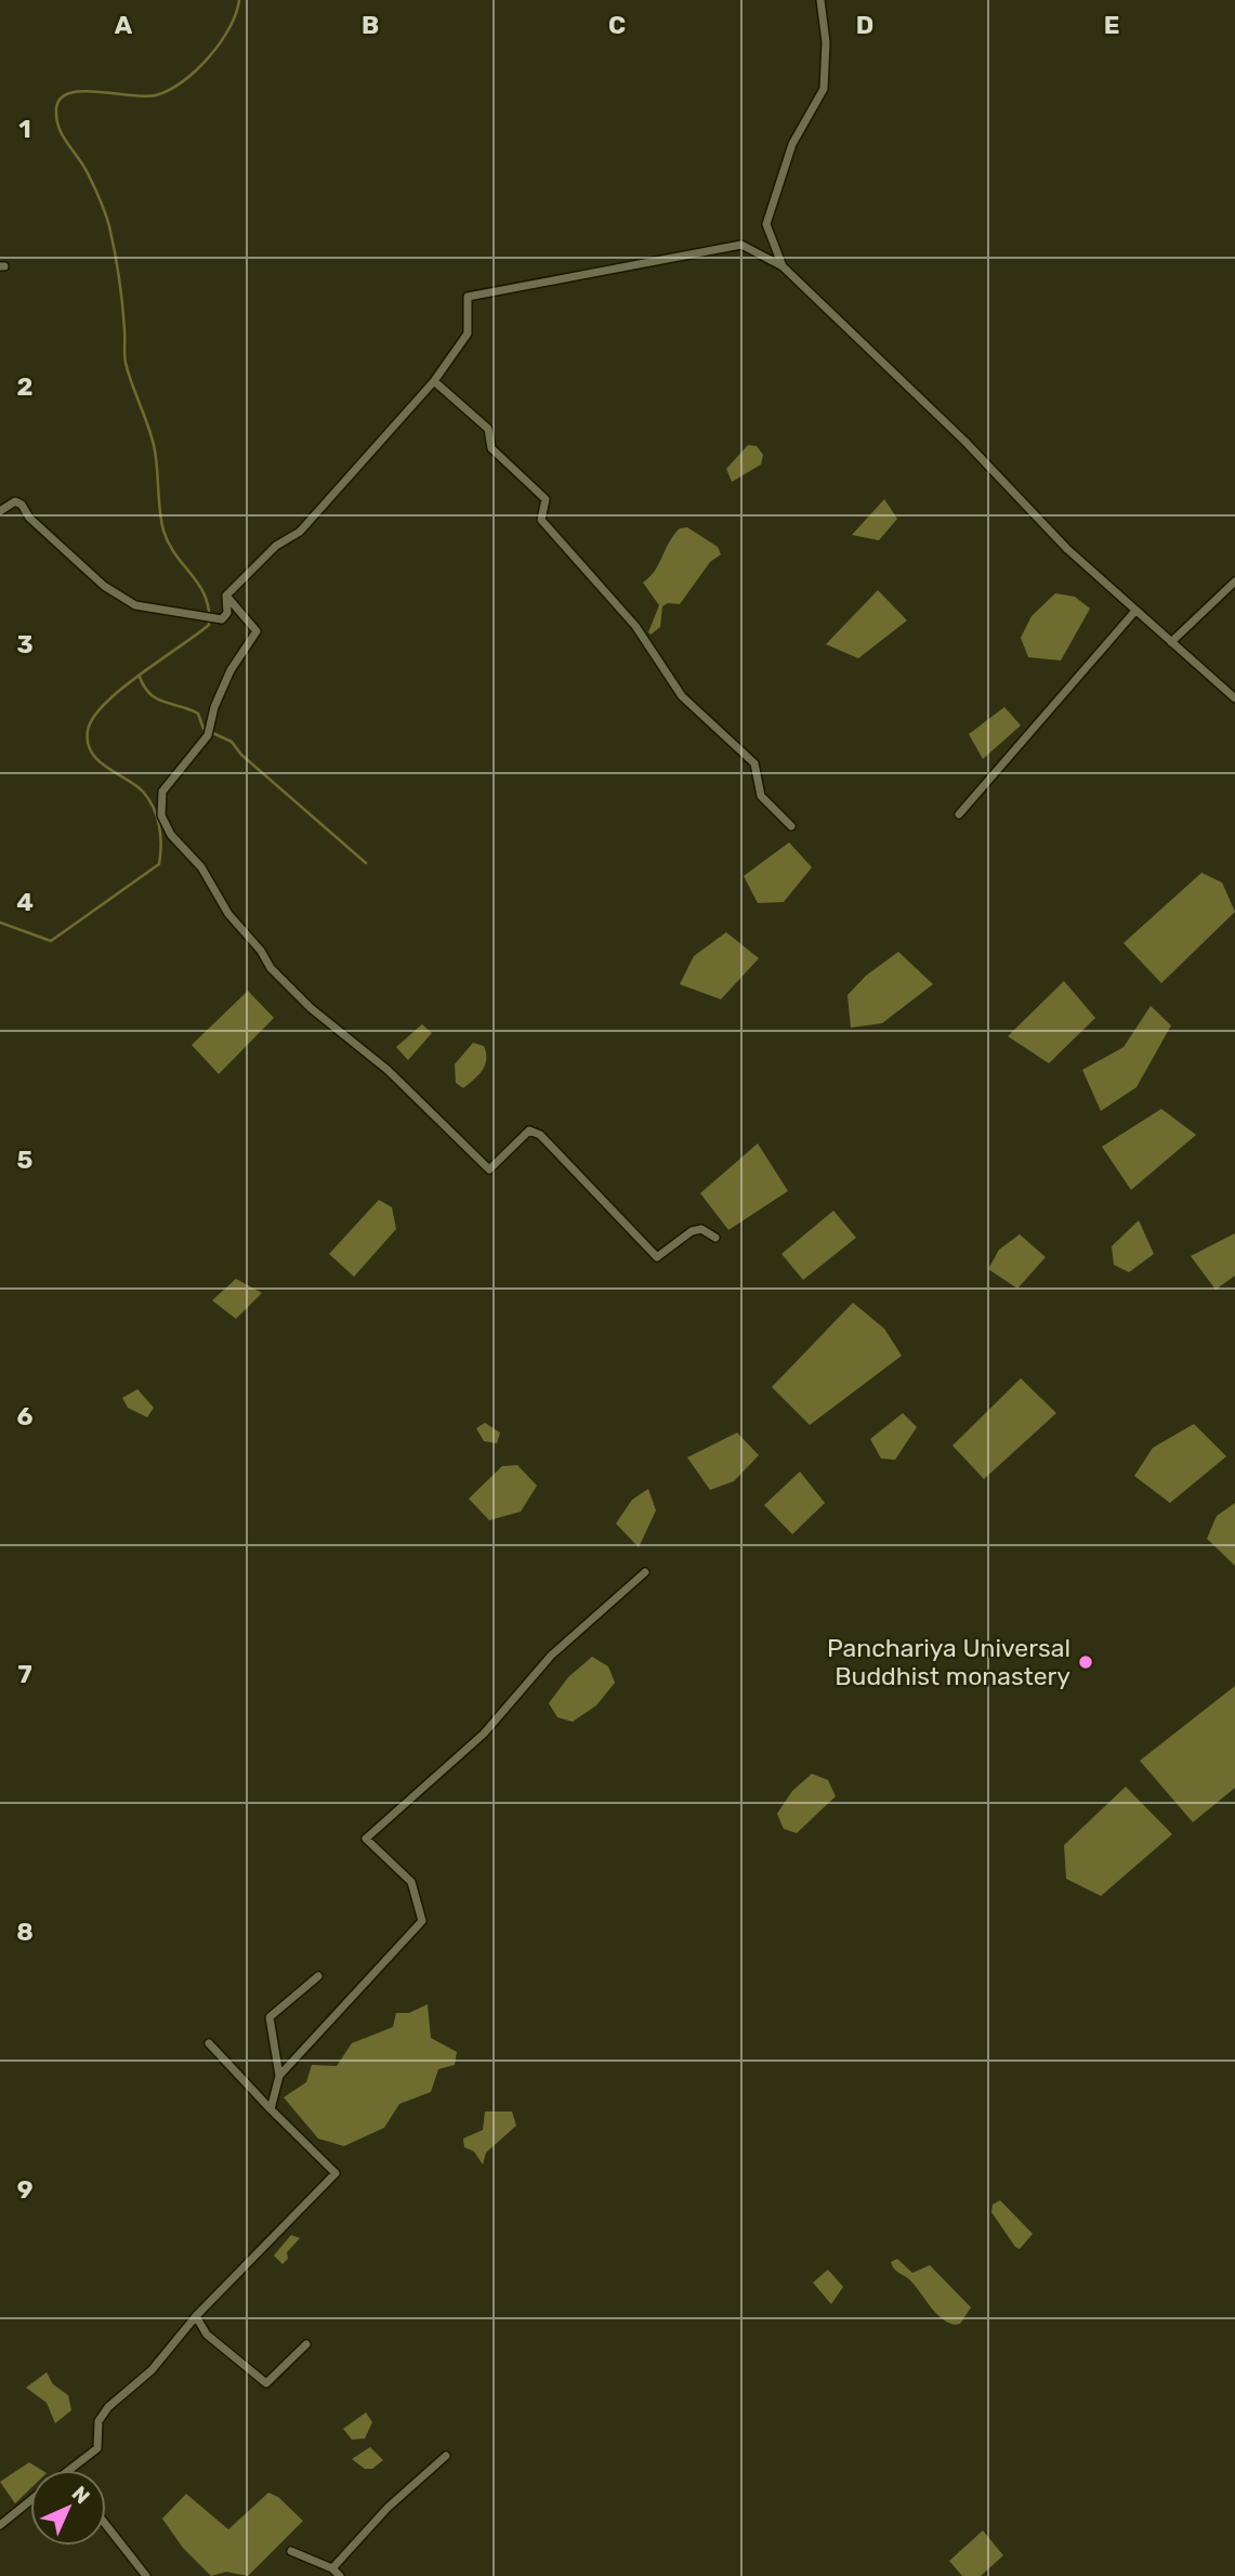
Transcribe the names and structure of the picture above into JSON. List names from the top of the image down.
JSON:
{
  "places": ["Panchariya Universal Buddhist monastery"],
  "north": "top right",
  "grid": {
    "columns": [
      "A",
      "B",
      "C",
      "D",
      "E"
    ],
    "rows": [
      "1",
      "2",
      "3",
      "4",
      "5",
      "6",
      "7",
      "8",
      "9"
    ]
  }
}
